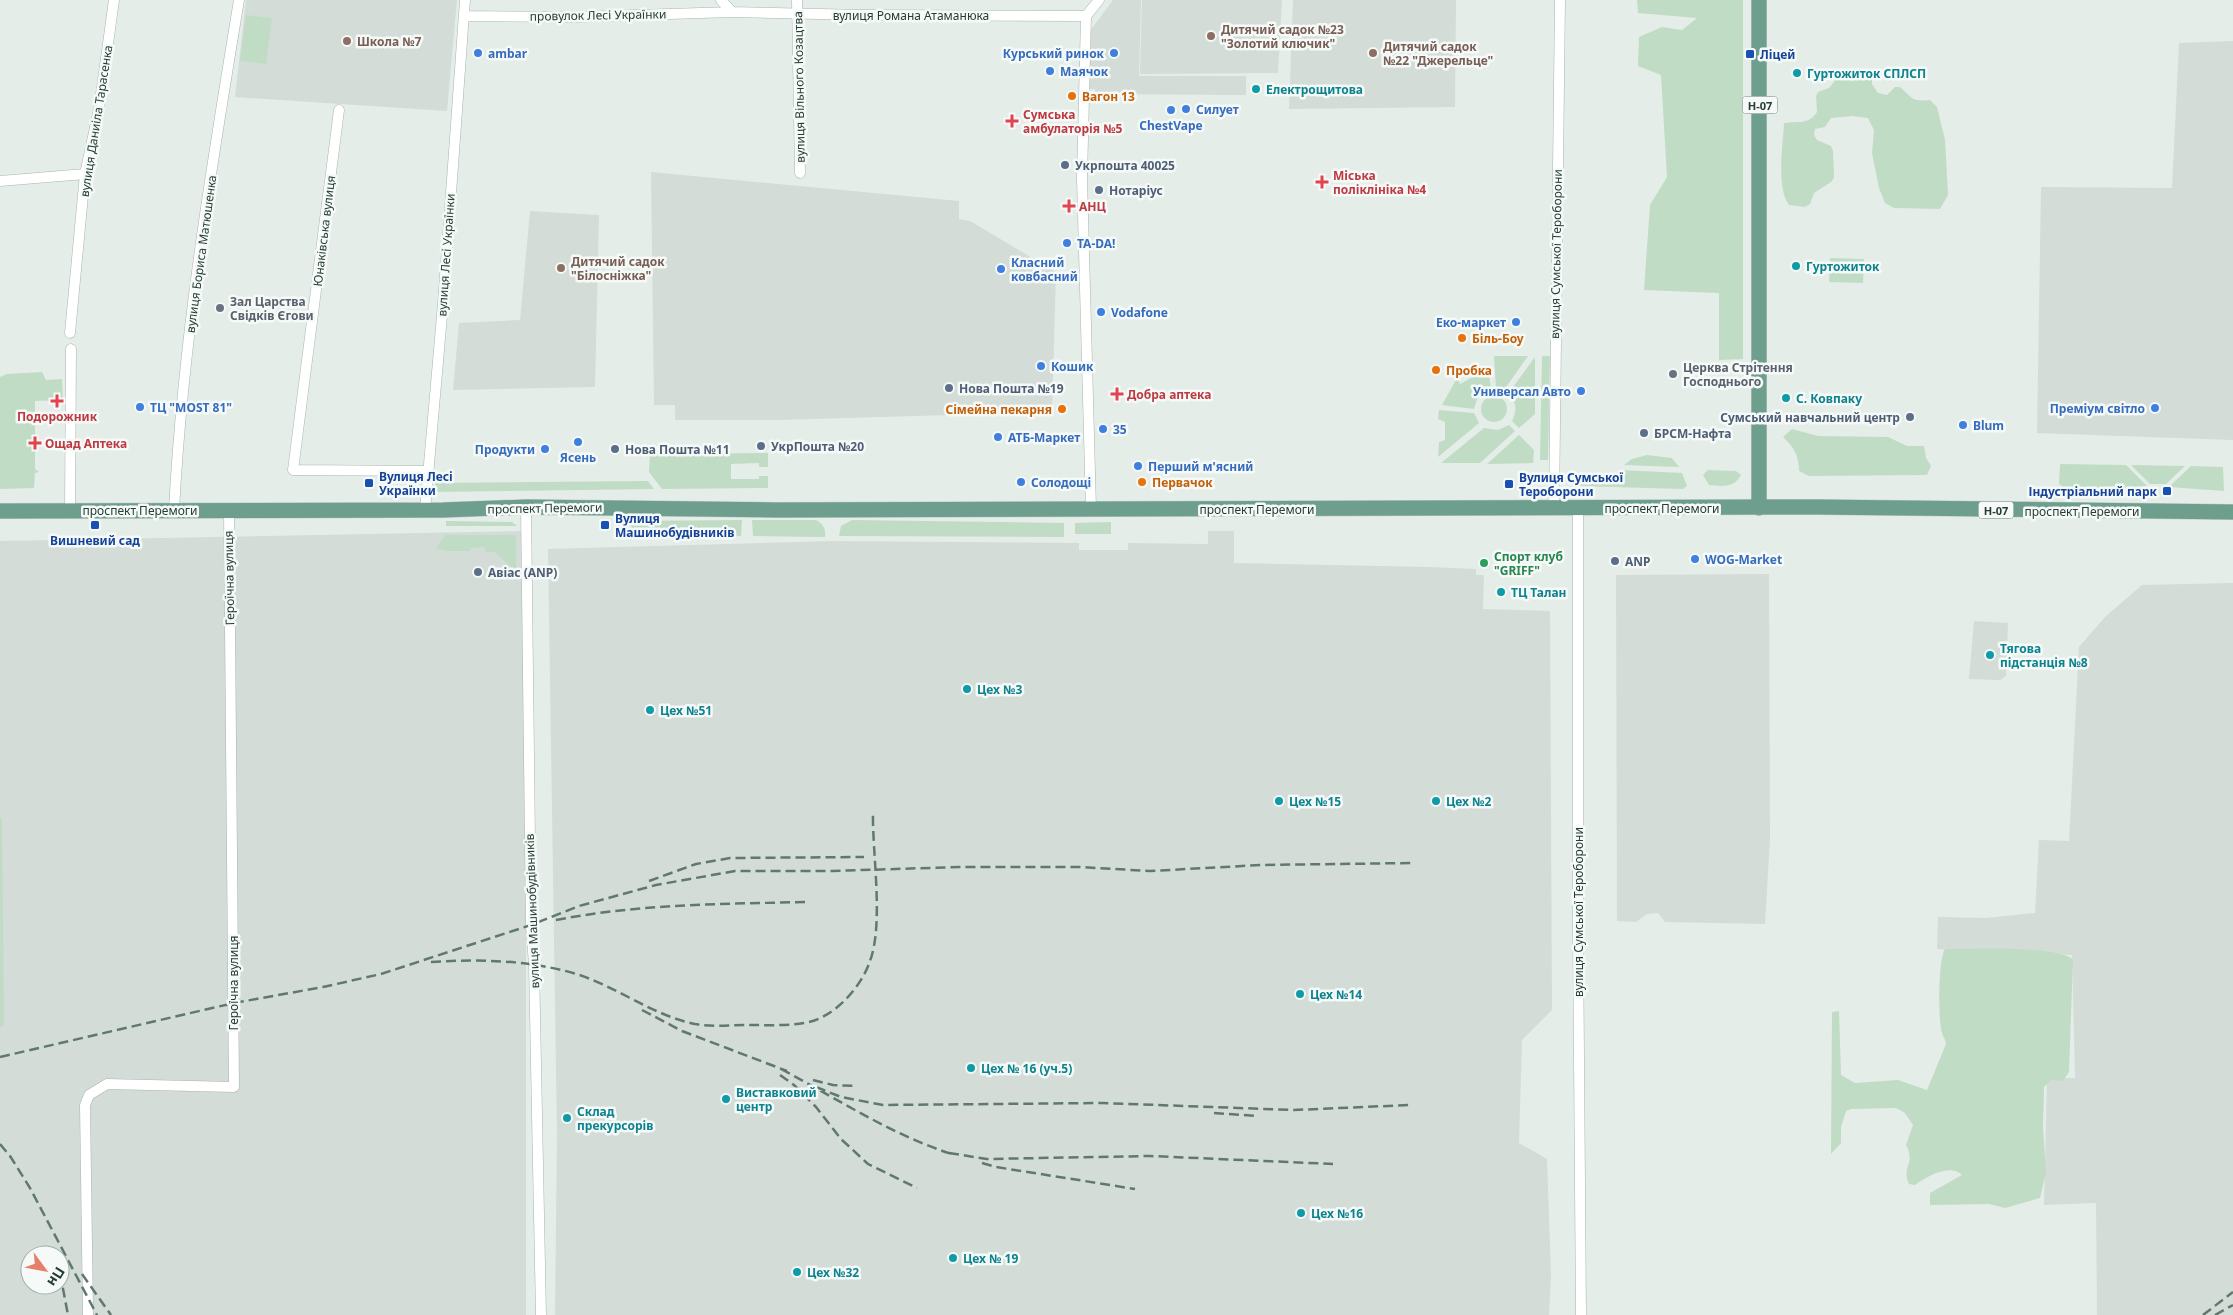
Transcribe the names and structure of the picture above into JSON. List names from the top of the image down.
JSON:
{
  "streets": {
    "main road": ["Н-07", "проспект Перемоги"],
    "street": [
      "провулок Лесі Українки",
      "вулиця Романа Атаманюка",
      "вулиця Вільного Козацтва",
      "вулиця Даниіла Тарасенка",
      "Юнаківська вулиця",
      "вулиця Бориса Матюшенка",
      "вулиця Сумської Тероборони",
      "вулиця Лесі Українки",
      "Героїчна вулиця",
      "вулиця Машинобудівників"
    ]
  },
  "crossings": [
    ["провулок Лесі Українки", "вулиця Романа Атаманюка"],
    ["провулок Лесі Українки", "вулиця Лесі Українки"],
    ["вулиця Романа Атаманюка", "вулиця Вільного Козацтва"],
    ["Н-07", "проспект Перемоги"],
    ["Юнаківська вулиця", "вулиця Лесі Українки"],
    ["вулиця Бориса Матюшенка", "проспект Перемоги"],
    ["вулиця Сумської Тероборони", "проспект Перемоги"],
    ["вулиця Лесі Українки", "проспект Перемоги"],
    ["проспект Перемоги", "Героїчна вулиця"],
    ["проспект Перемоги", "вулиця Машинобудівників"]
  ],
  "places": {
    "other": [
      "Дитячий садок №23 \"Золотий ключик\"",
      "Школа №7",
      "ambar",
      "Курський ринок",
      "Дитячий садок №22 \"Джерельце\"",
      "Маячок",
      "Гуртожиток СПЛСП",
      "Електрощитова",
      "Вагон 13",
      "Силует",
      "ChestVape",
      "Укрпошта 40025",
      "Нотаріус",
      "TA-DA!",
      "Гуртожиток",
      "Дитячий садок \"Білосніжка\"",
      "Класний ковбасний",
      "Зал Царства Свідків Єгови",
      "Vodafone",
      "Еко-маркет",
      "Біль-Боу",
      "Кошик",
      "Пробка",
      "Церква Стрітення Господнього",
      "Нова Пошта №19",
      "Универсал Авто",
      "С. Ковпаку",
      "ТЦ \"MOST 81\"",
      "Преміум світло",
      "Сімейна пекарня",
      "Сумський навчальний центр",
      "Blum",
      "35",
      "БРСМ-Нафта",
      "АТБ-Маркет",
      "Ясень",
      "УкрПошта №20",
      "Продукти",
      "Нова Пошта №11",
      "Перший м'ясний",
      "Солодощі",
      "Первачок",
      "WOG-Market",
      "ANP",
      "Спорт клуб \"GRIFF\"",
      "Авіас (ANP)",
      "ТЦ Талан",
      "Тягова підстанція №8",
      "Цех №3",
      "Цех №51",
      "Цех №15",
      "Цех №2",
      "Цех №14",
      "Цех № 16 (уч.5)",
      "Виставковий центр",
      "Склад прекурсорів",
      "Цех №16",
      "Цех № 19",
      "Цех №32"
    ],
    "transit": [
      "Ліцей",
      "Вулиця Лесі Українки",
      "Вулиця Сумської Тероборони",
      "Індустріальний парк",
      "Вишневий сад",
      "Вулиця Машинобудівників"
    ],
    "health": [
      "Сумська амбулаторія №5",
      "Міська поліклініка №4",
      "АНЦ",
      "Добра аптека",
      "Подорожник",
      "Ощад Аптека"
    ]
  },
  "north": "bottom right"
}
